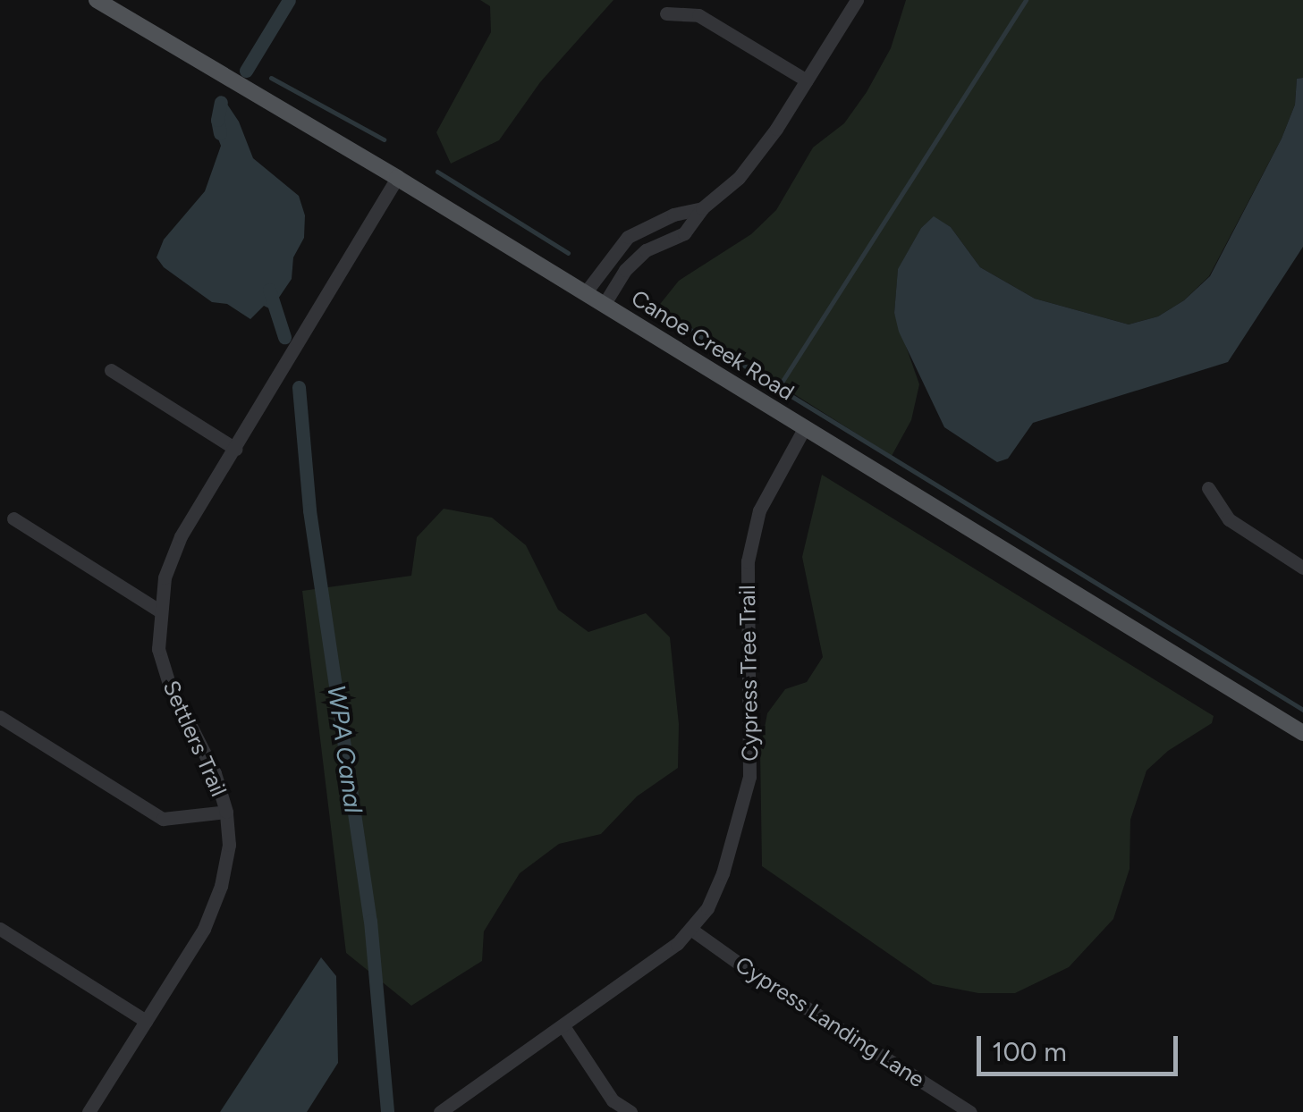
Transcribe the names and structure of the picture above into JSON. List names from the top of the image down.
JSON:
{
  "streets": {
    "main road": ["Canoe Creek Road"],
    "street": ["Cypress Tree Trail", "Settlers Trail", "Cypress Landing Lane"]
  },
  "crossings": [
    ["Canoe Creek Road", "Cypress Tree Trail"],
    ["Canoe Creek Road", "Settlers Trail"],
    ["Cypress Tree Trail", "Cypress Landing Lane"]
  ],
  "water": ["WPA Canal"],
  "scale_bar": "100 m"
}
